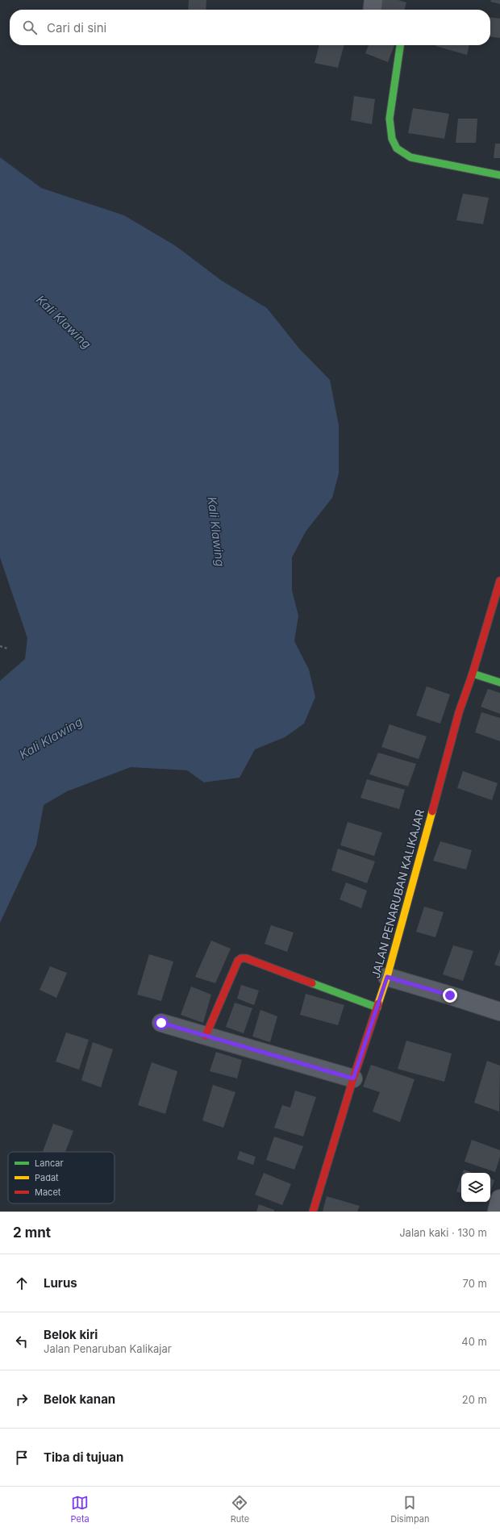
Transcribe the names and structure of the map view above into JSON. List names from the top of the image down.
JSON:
{
  "streets": {
    "street": ["JALAN PENARUBAN KALIKAJAR"]
  },
  "water": ["Kali Klawing"],
  "legend": ["Lancar", "Padat", "Macet"],
  "page": {
    "search": "Cari di sini",
    "heading": ["2 mnt", "Jalan kaki · 130 m"],
    "list": [
      ["Lurus", "70 m"],
      ["Belok kiri", "Jalan Penaruban Kalikajar", "40 m"],
      ["Belok kanan", "20 m"],
      "Tiba di tujuan"
    ],
    "nav": ["Peta", "Rute", "Disimpan"]
  }
}
